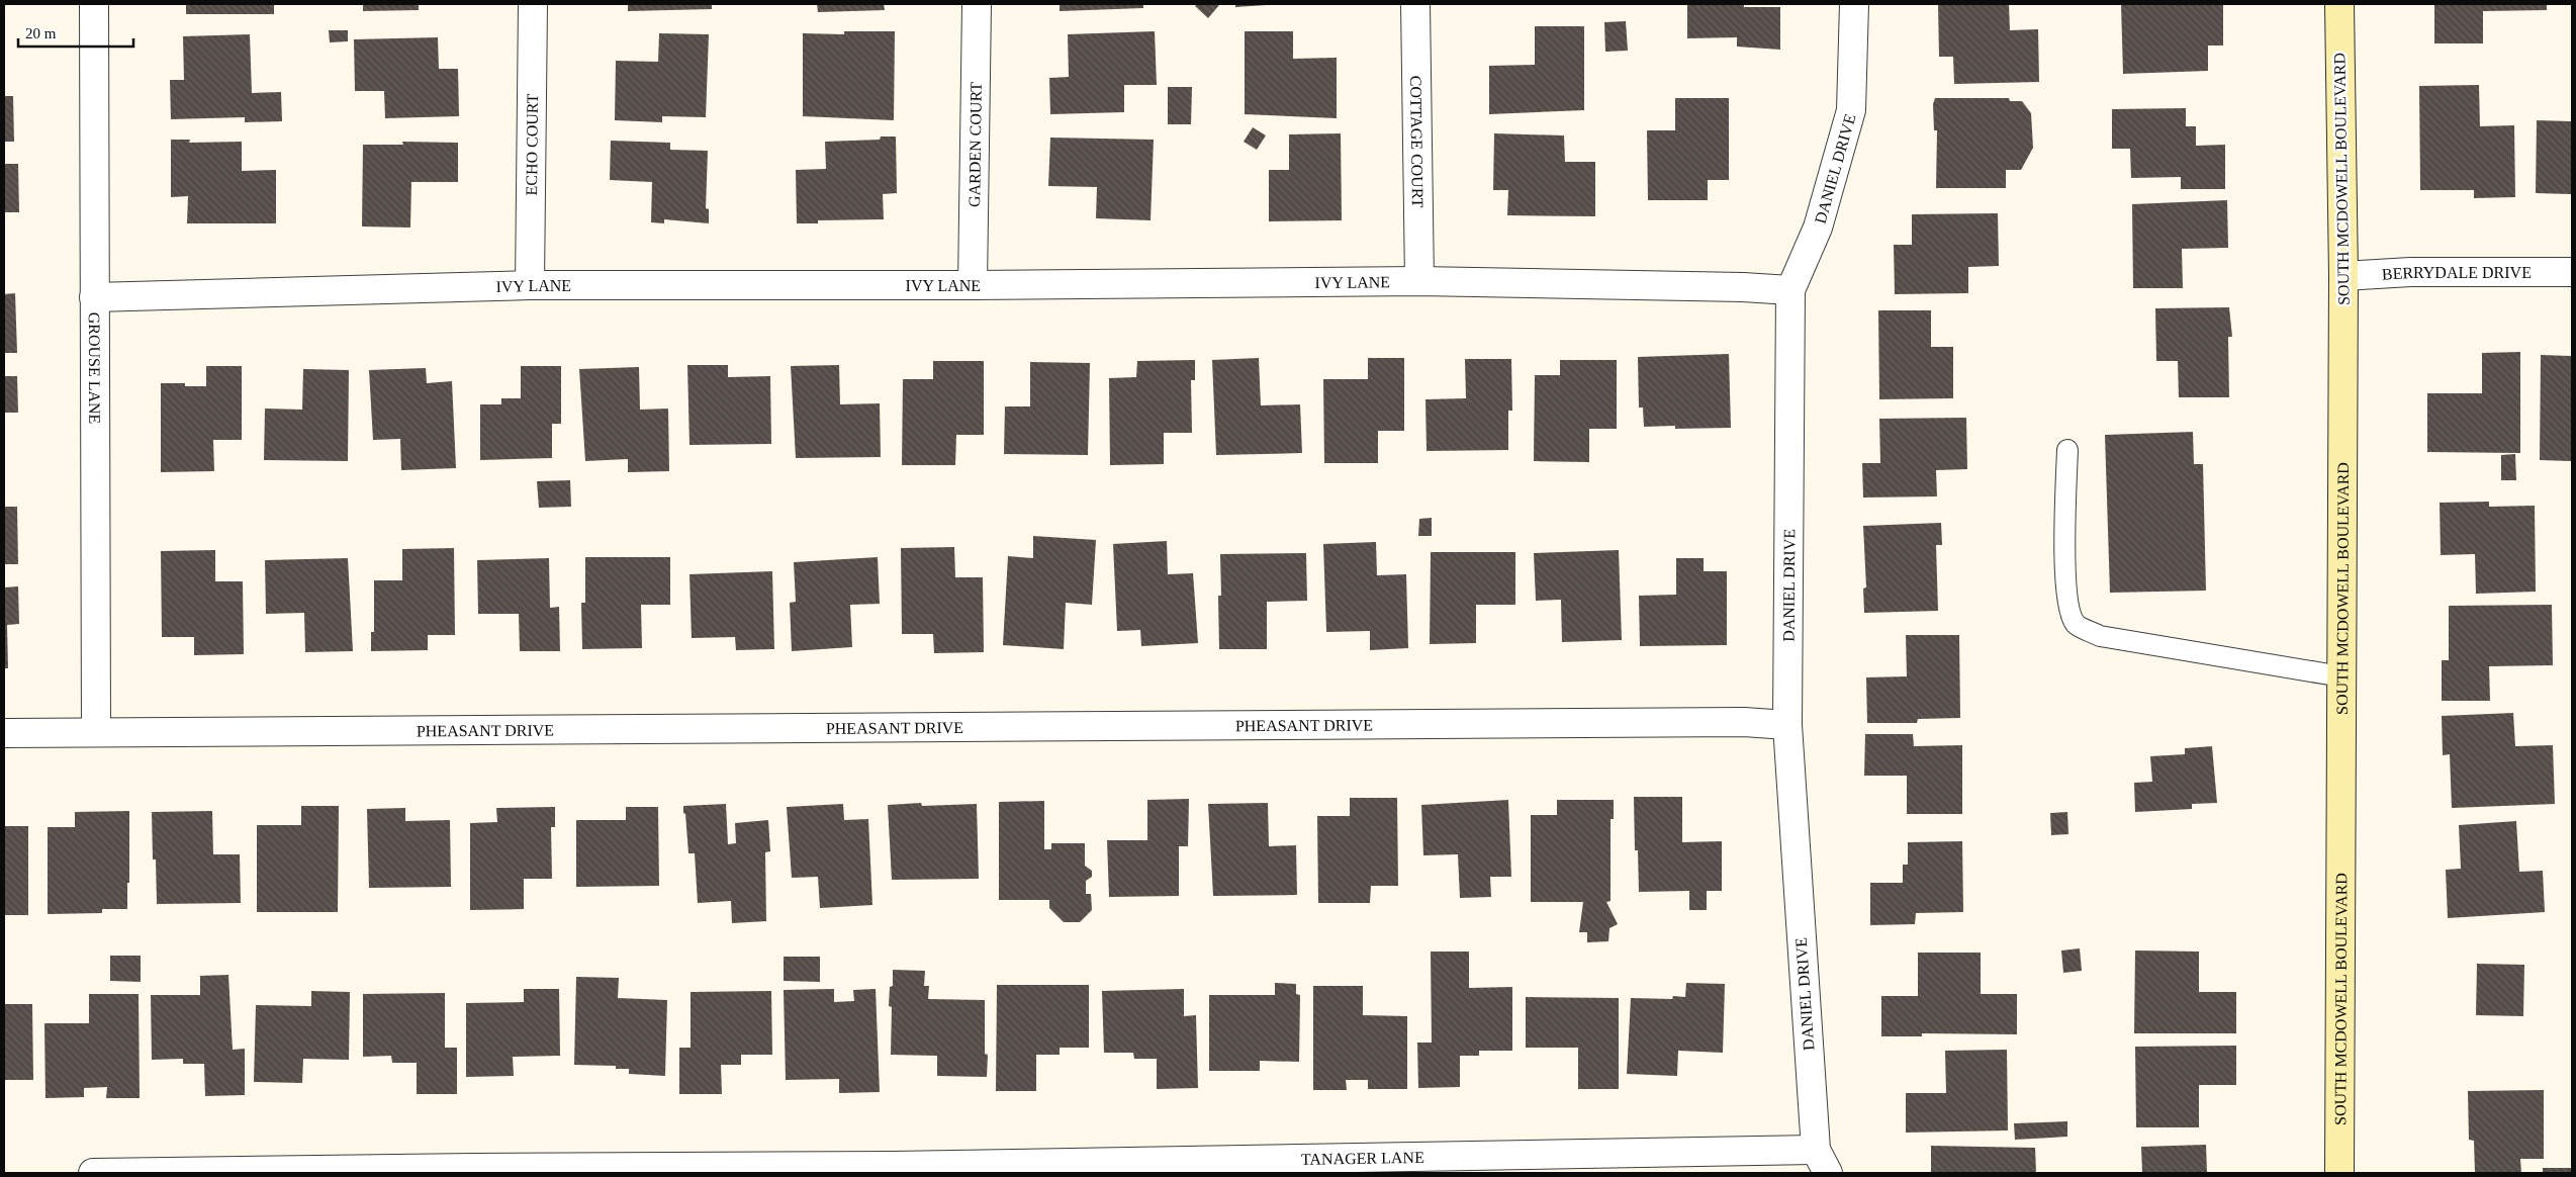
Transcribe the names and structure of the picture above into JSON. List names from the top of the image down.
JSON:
{
  "streets": {
    "main road": ["SOUTH MCDOWELL BOULEVARD"],
    "street": [
      "COTTAGE COURT",
      "ECHO COURT",
      "GARDEN COURT",
      "DANIEL DRIVE",
      "BERRYDALE DRIVE",
      "IVY LANE",
      "GROUSE LANE",
      "PHEASANT DRIVE",
      "TANAGER LANE"
    ]
  },
  "crossings": [
    ["COTTAGE COURT", "IVY LANE"],
    ["ECHO COURT", "IVY LANE"],
    ["GARDEN COURT", "IVY LANE"],
    ["DANIEL DRIVE", "IVY LANE"],
    ["DANIEL DRIVE", "PHEASANT DRIVE"],
    ["DANIEL DRIVE", "TANAGER LANE"],
    ["SOUTH MCDOWELL BOULEVARD", "BERRYDALE DRIVE"],
    ["IVY LANE", "GROUSE LANE"],
    ["GROUSE LANE", "PHEASANT DRIVE"]
  ],
  "scale_bar": "20 m"
}
